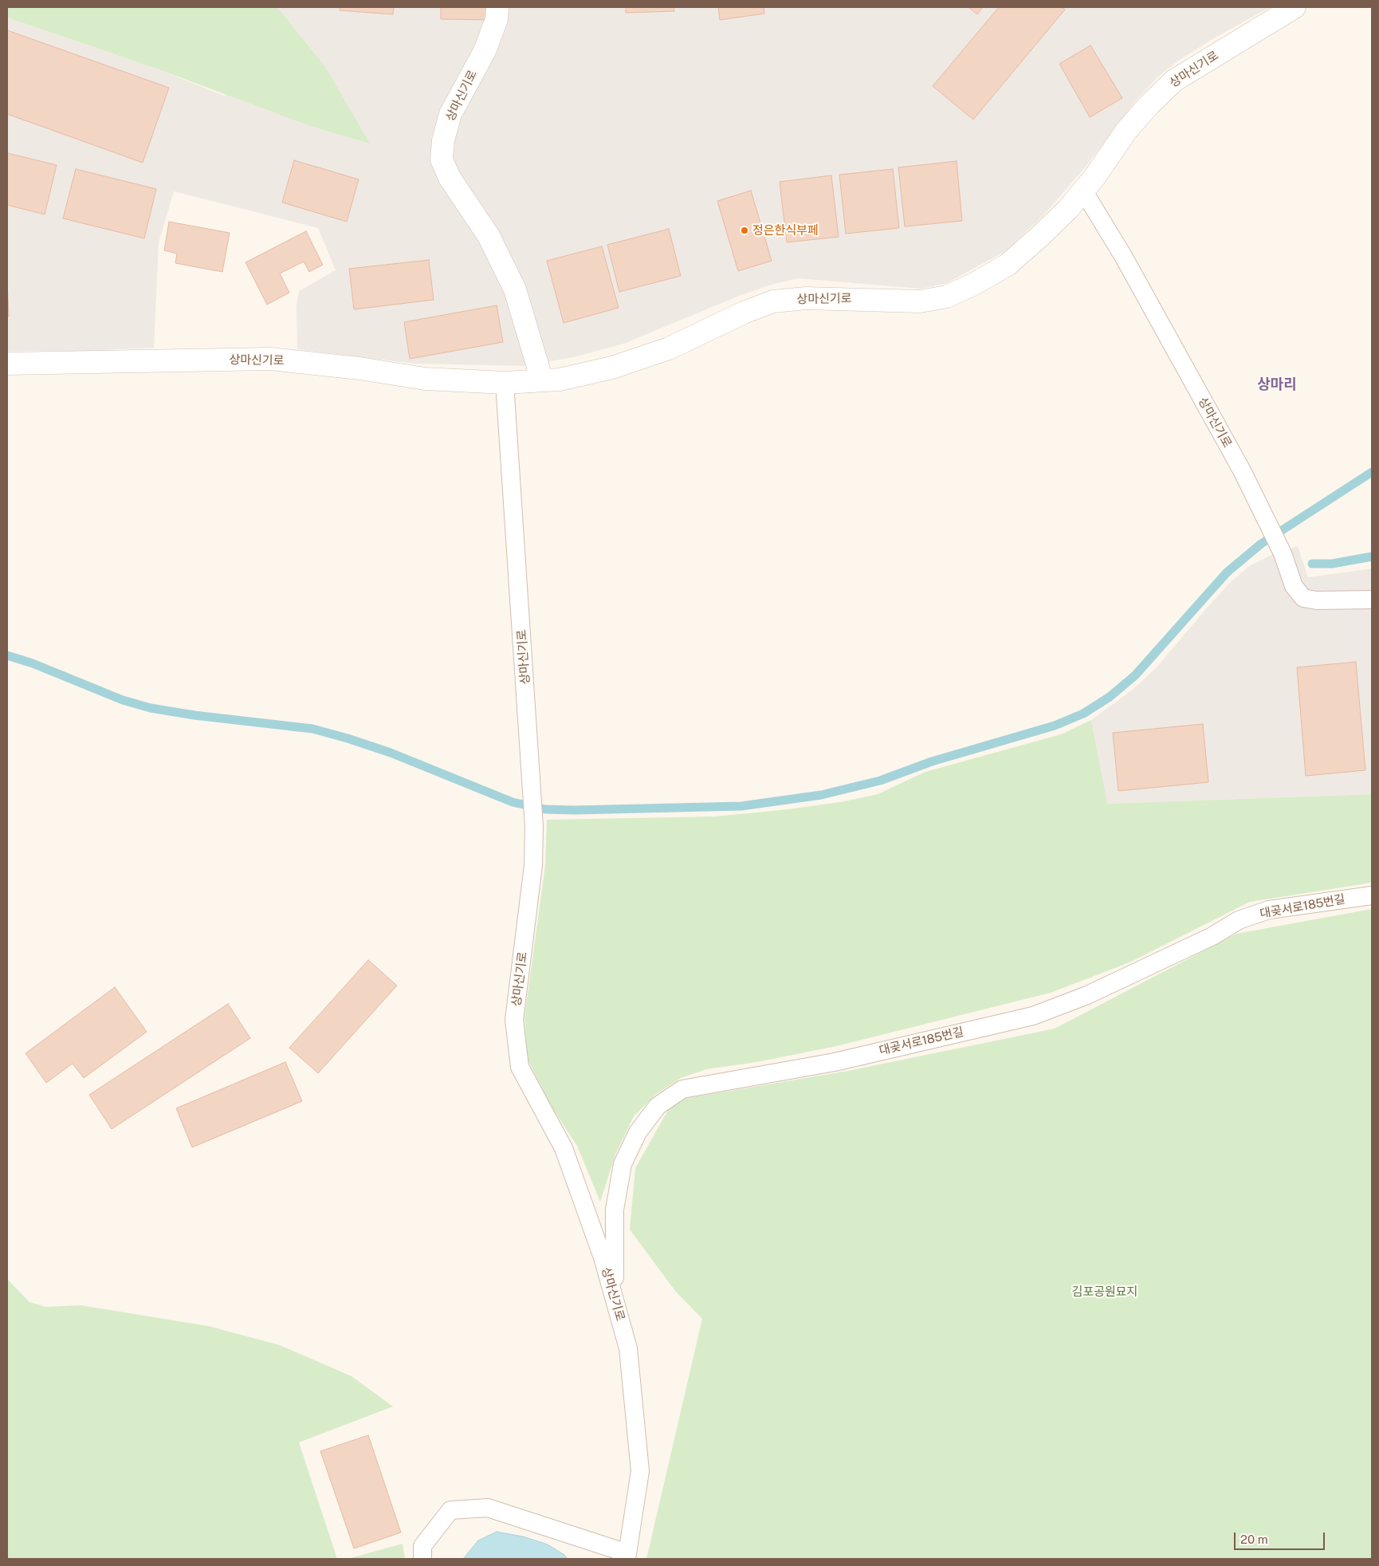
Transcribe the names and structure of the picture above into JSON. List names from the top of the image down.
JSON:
{
  "streets": {
    "street": ["상마신기로"],
    "lane": ["대곶서로185번길"]
  },
  "crossings": [
    ["상마신기로", "대곶서로185번길"]
  ],
  "districts": ["상마리"],
  "parks": ["김포공원묘지"],
  "places": ["정은한식부페"],
  "scale_bar": "20 m"
}
